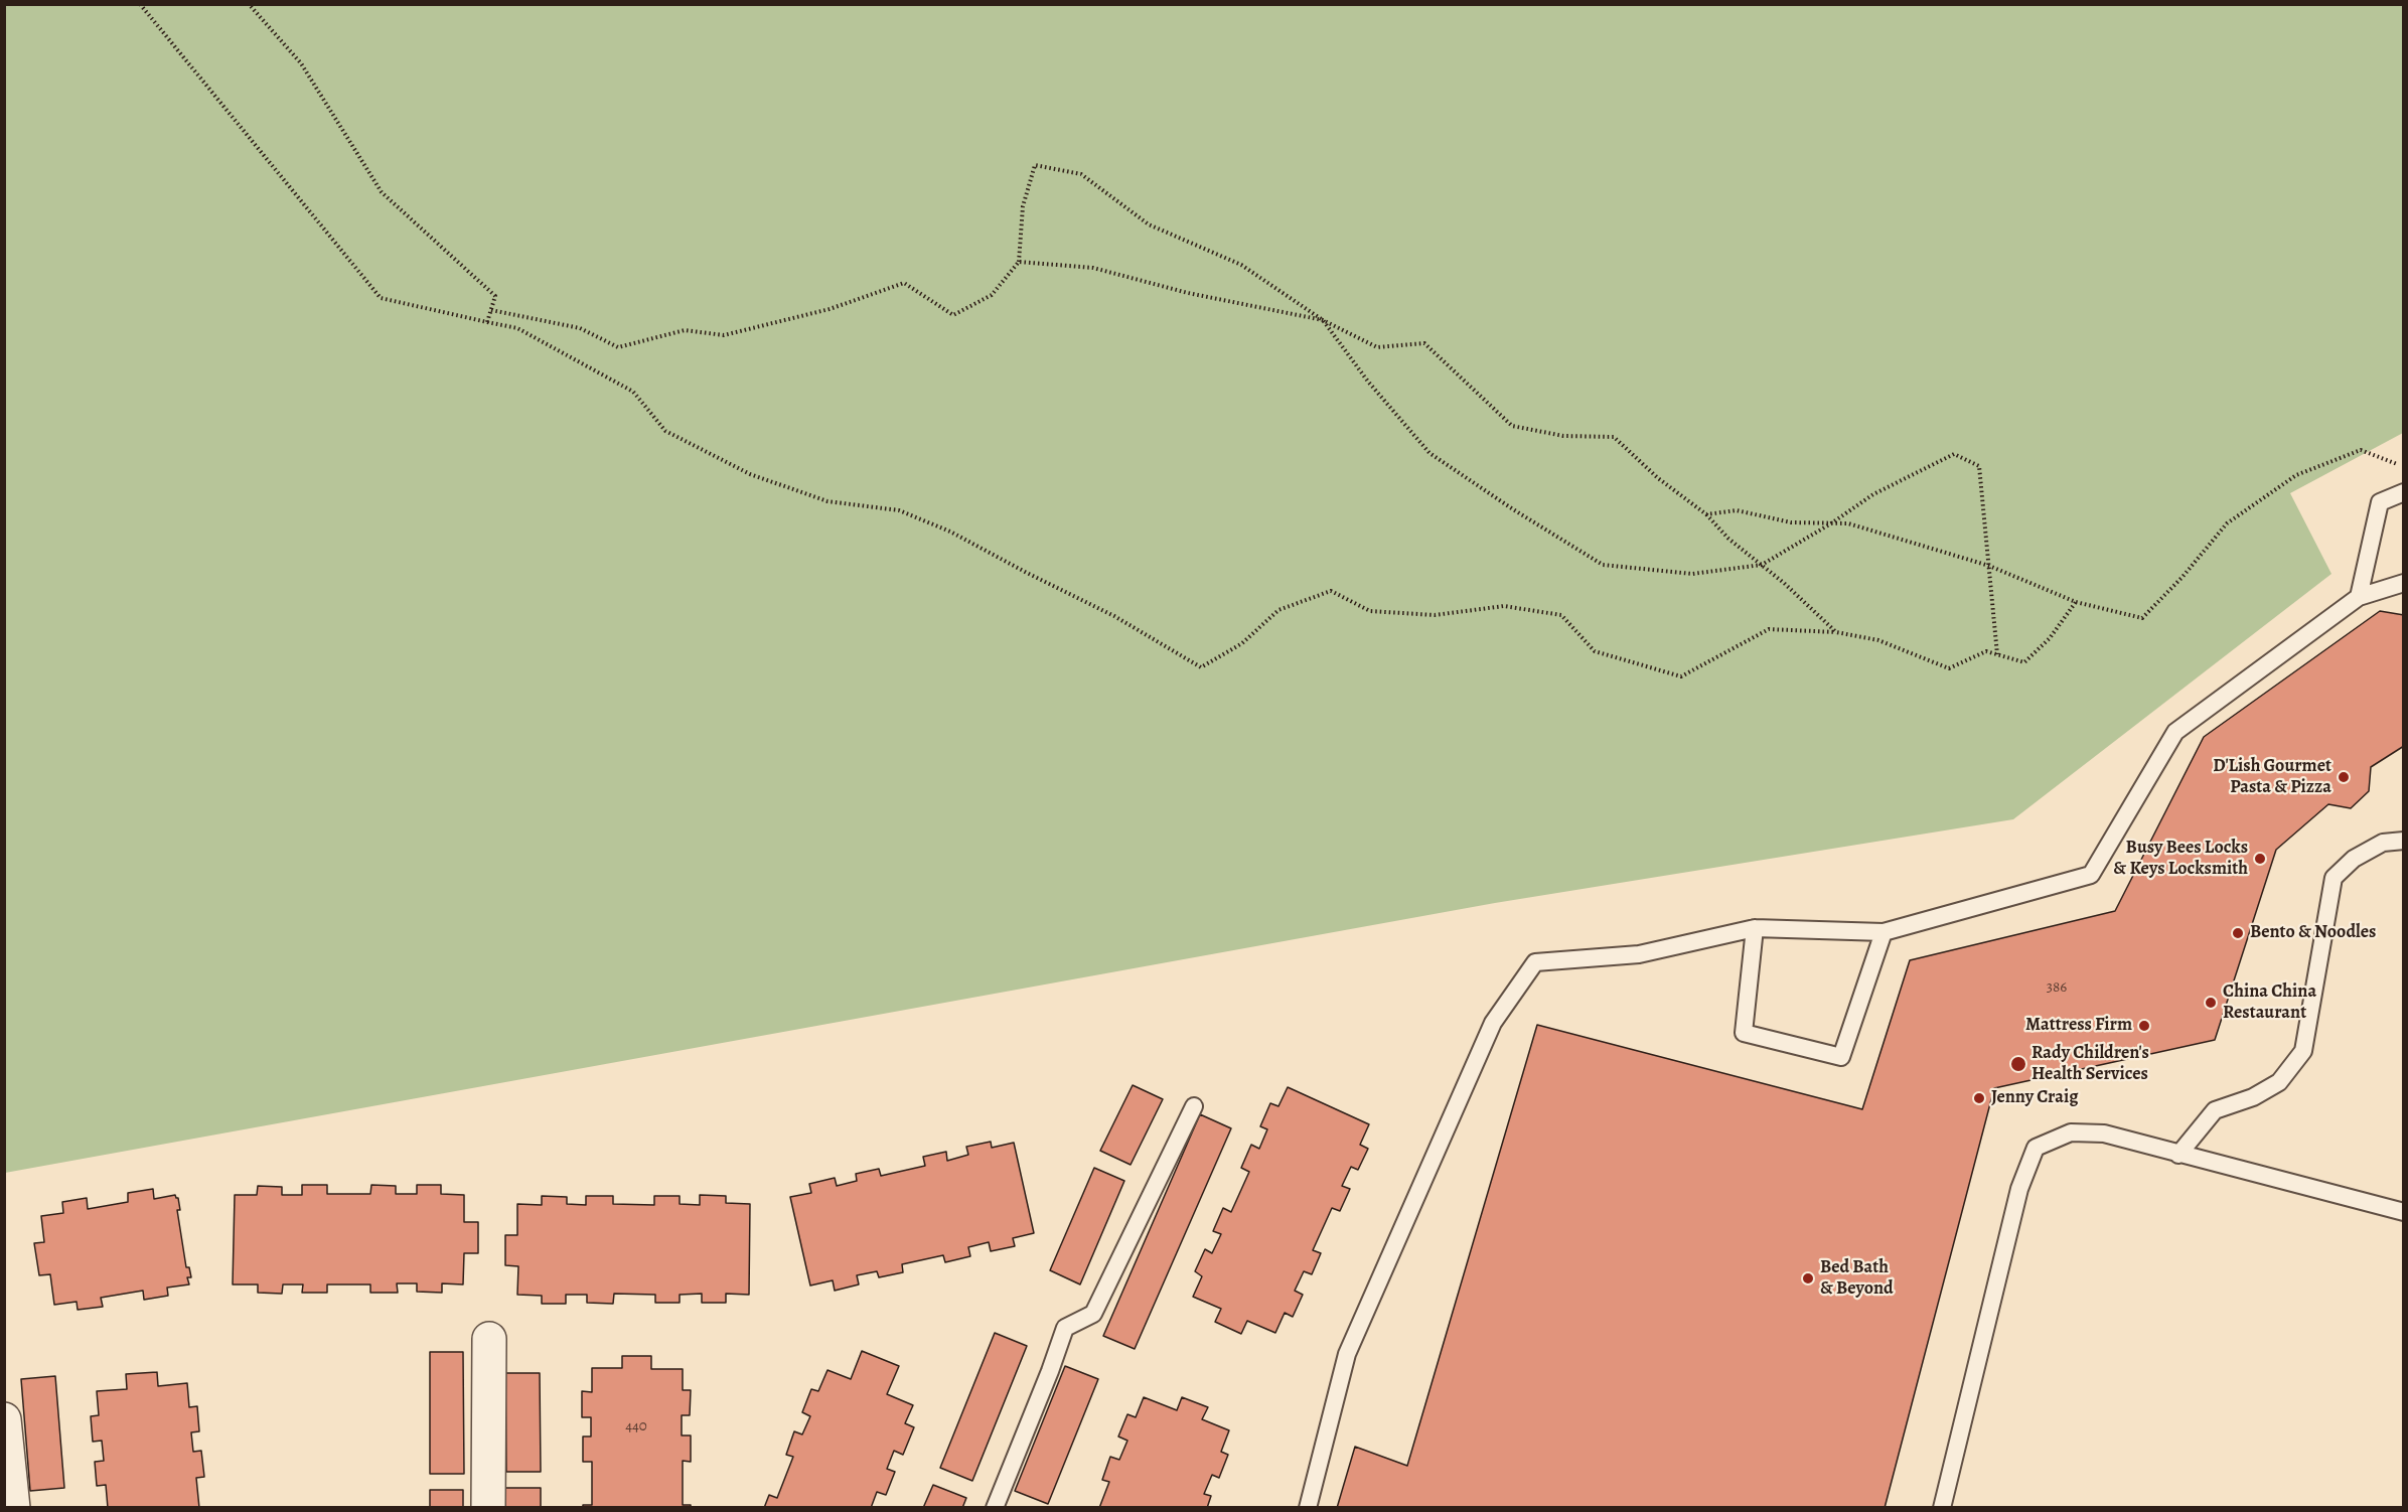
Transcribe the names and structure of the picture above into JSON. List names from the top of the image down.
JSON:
{
  "places": [
    "D'Lish Gourmet Pasta & Pizza",
    "Busy Bees Locks & Keys Locksmith",
    "Bento & Noodles",
    "China China Restaurant",
    "Mattress Firm",
    "Rady Children's Health Services",
    "Jenny Craig",
    "Bed Bath & Beyond"
  ],
  "house_numbers": ["386", "440"]
}
